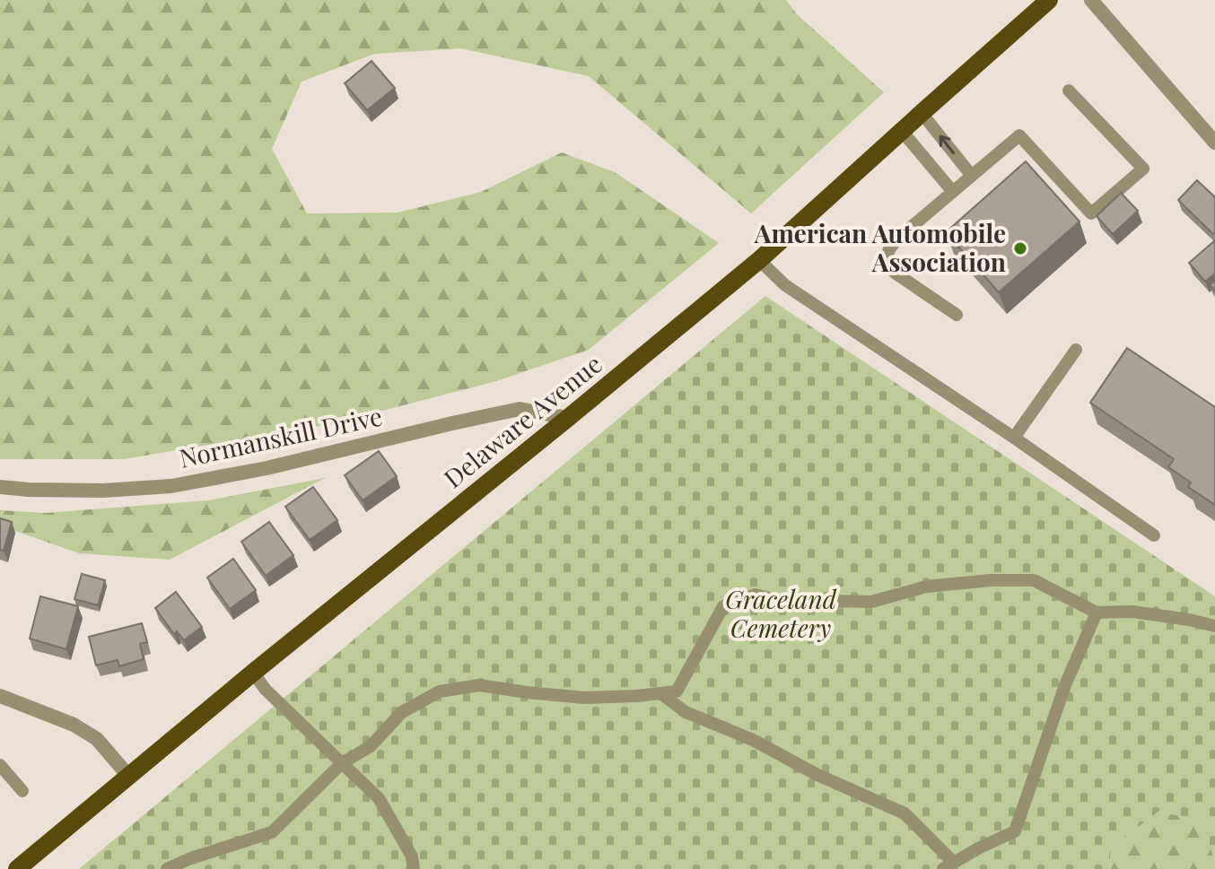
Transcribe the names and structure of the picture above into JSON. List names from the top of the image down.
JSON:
{
  "streets": {
    "main road": ["Delaware Avenue"],
    "street": ["Normanskill Drive"]
  },
  "crossings": [
    ["Delaware Avenue", "Normanskill Drive"]
  ],
  "parks": ["Graceland Cemetery"],
  "places": ["American Automobile Association"]
}
